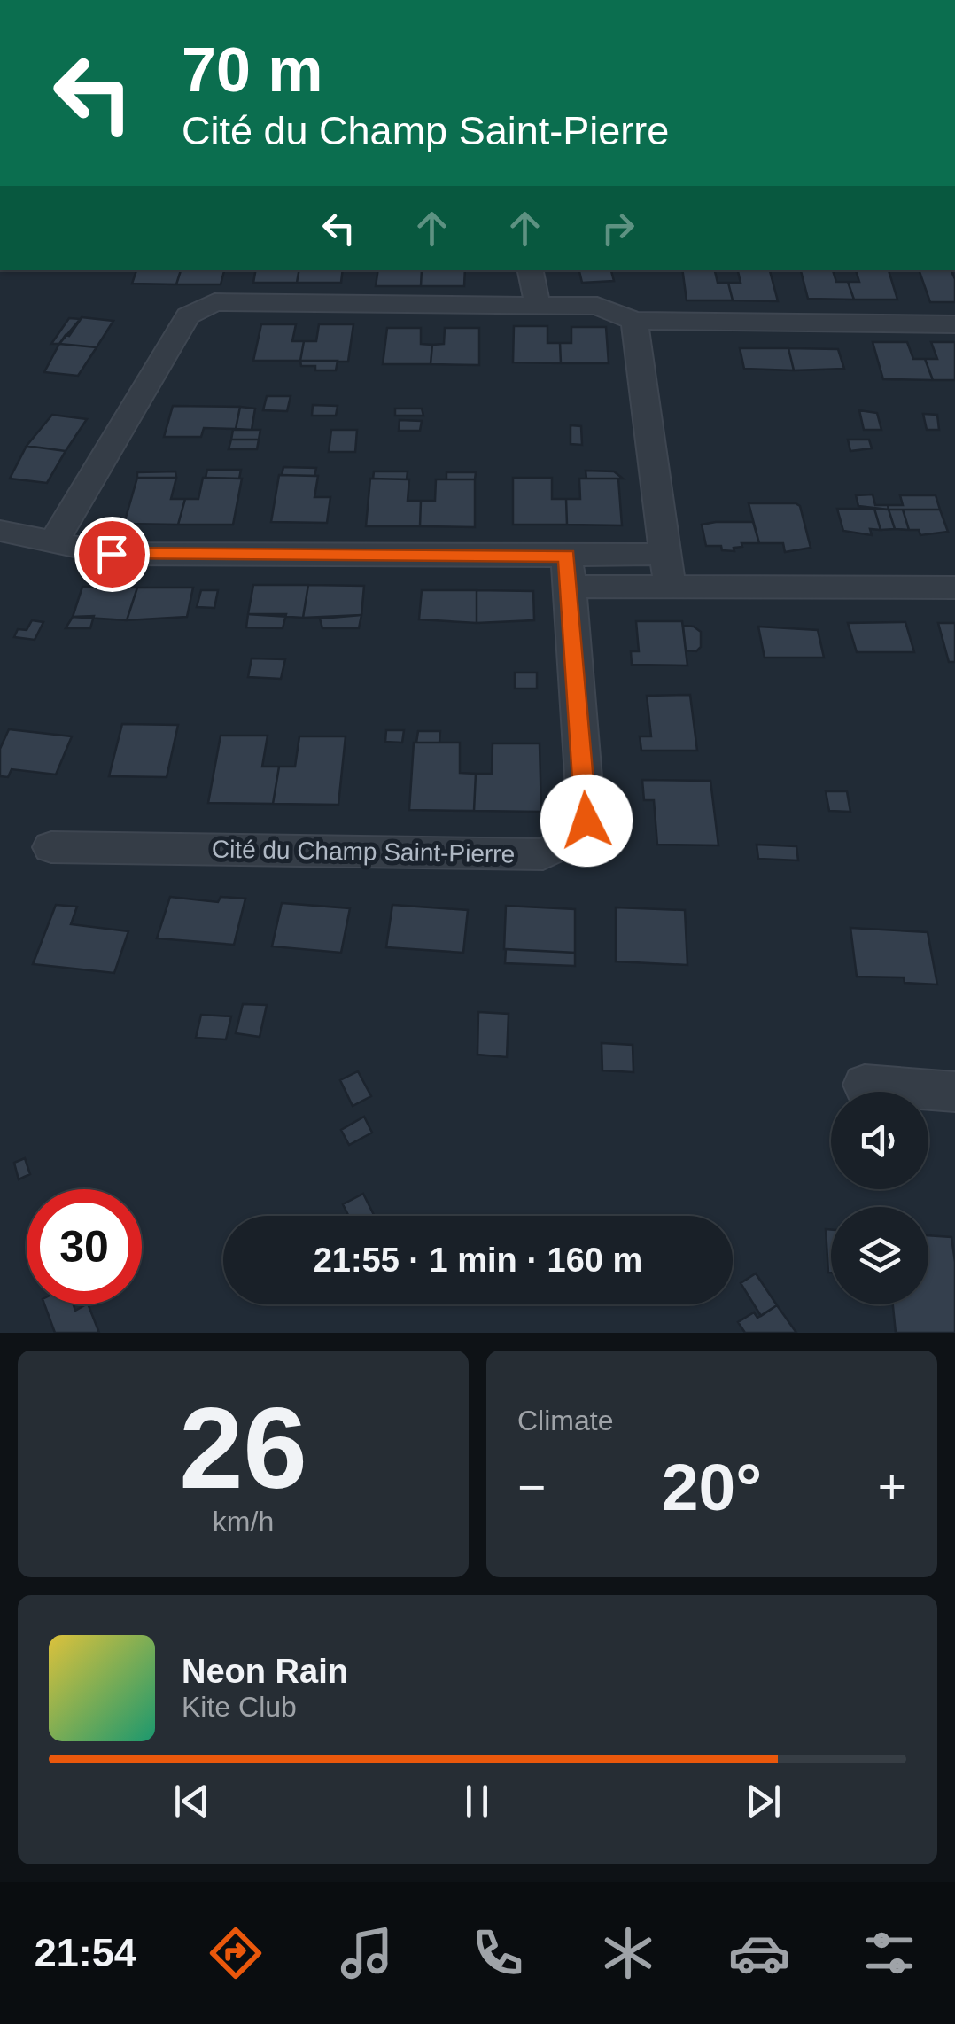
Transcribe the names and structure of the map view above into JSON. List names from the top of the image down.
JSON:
{
  "streets": {
    "street": ["Cité du Champ Saint-Pierre"]
  },
  "page": {
    "turn": ["70 m", "Cité du Champ Saint-Pierre"],
    "limit": "30",
    "trip": "21:55 · 1 min · 160 m",
    "tile": [
      ["26", "km/h"],
      "Climate"
    ],
    "heat": ["−", "20°", "+"],
    "song": ["Neon Rain", "Kite Club"],
    "tabs": "21:54"
  }
}
